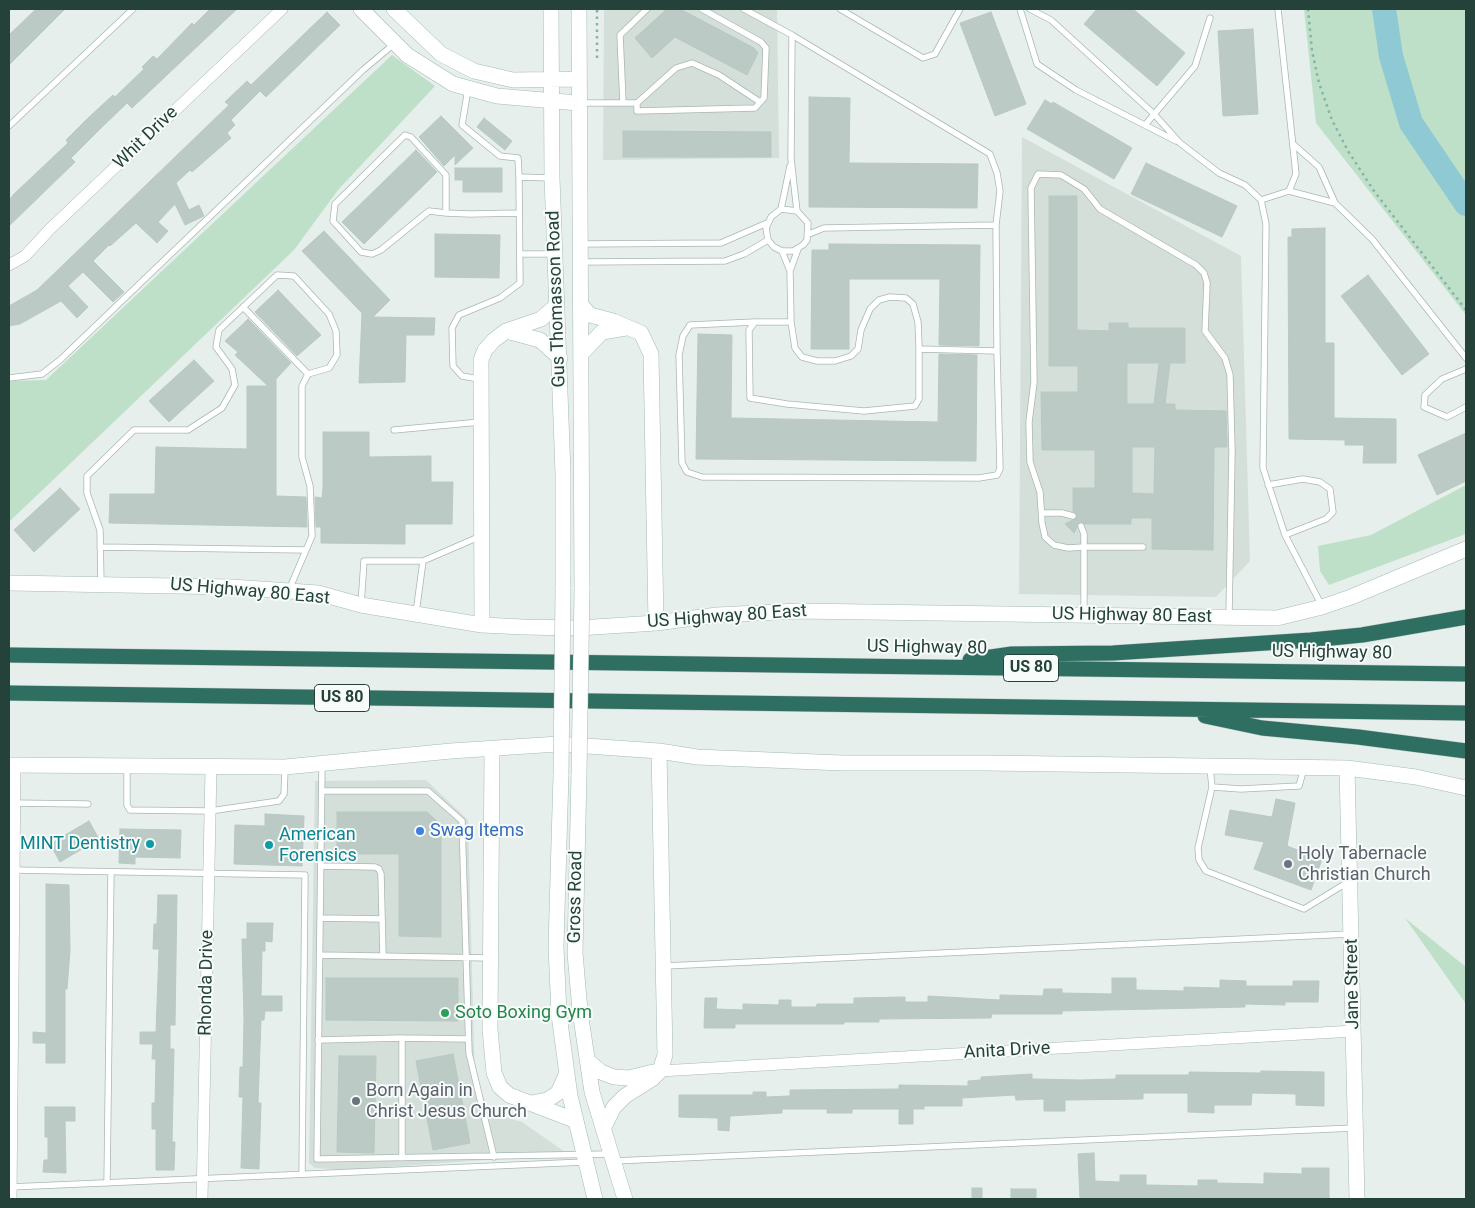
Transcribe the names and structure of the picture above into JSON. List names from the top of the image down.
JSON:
{
  "streets": {
    "highway": ["US Highway 80", "US 80"],
    "main road": [
      "Gus Thomasson Road",
      "US Highway 80 East",
      "Gross Road",
      "Jane Street"
    ],
    "street": ["Whit Drive", "Rhonda Drive", "Anita Drive"]
  },
  "crossings": [
    ["Gus Thomasson Road", "Gross Road"],
    ["Jane Street", "Anita Drive"]
  ],
  "places": [
    "Swag Items",
    "MINT Dentistry",
    "American Forensics",
    "Holy Tabernacle Christian Church",
    "Soto Boxing Gym",
    "Born Again in Christ Jesus Church"
  ]
}
